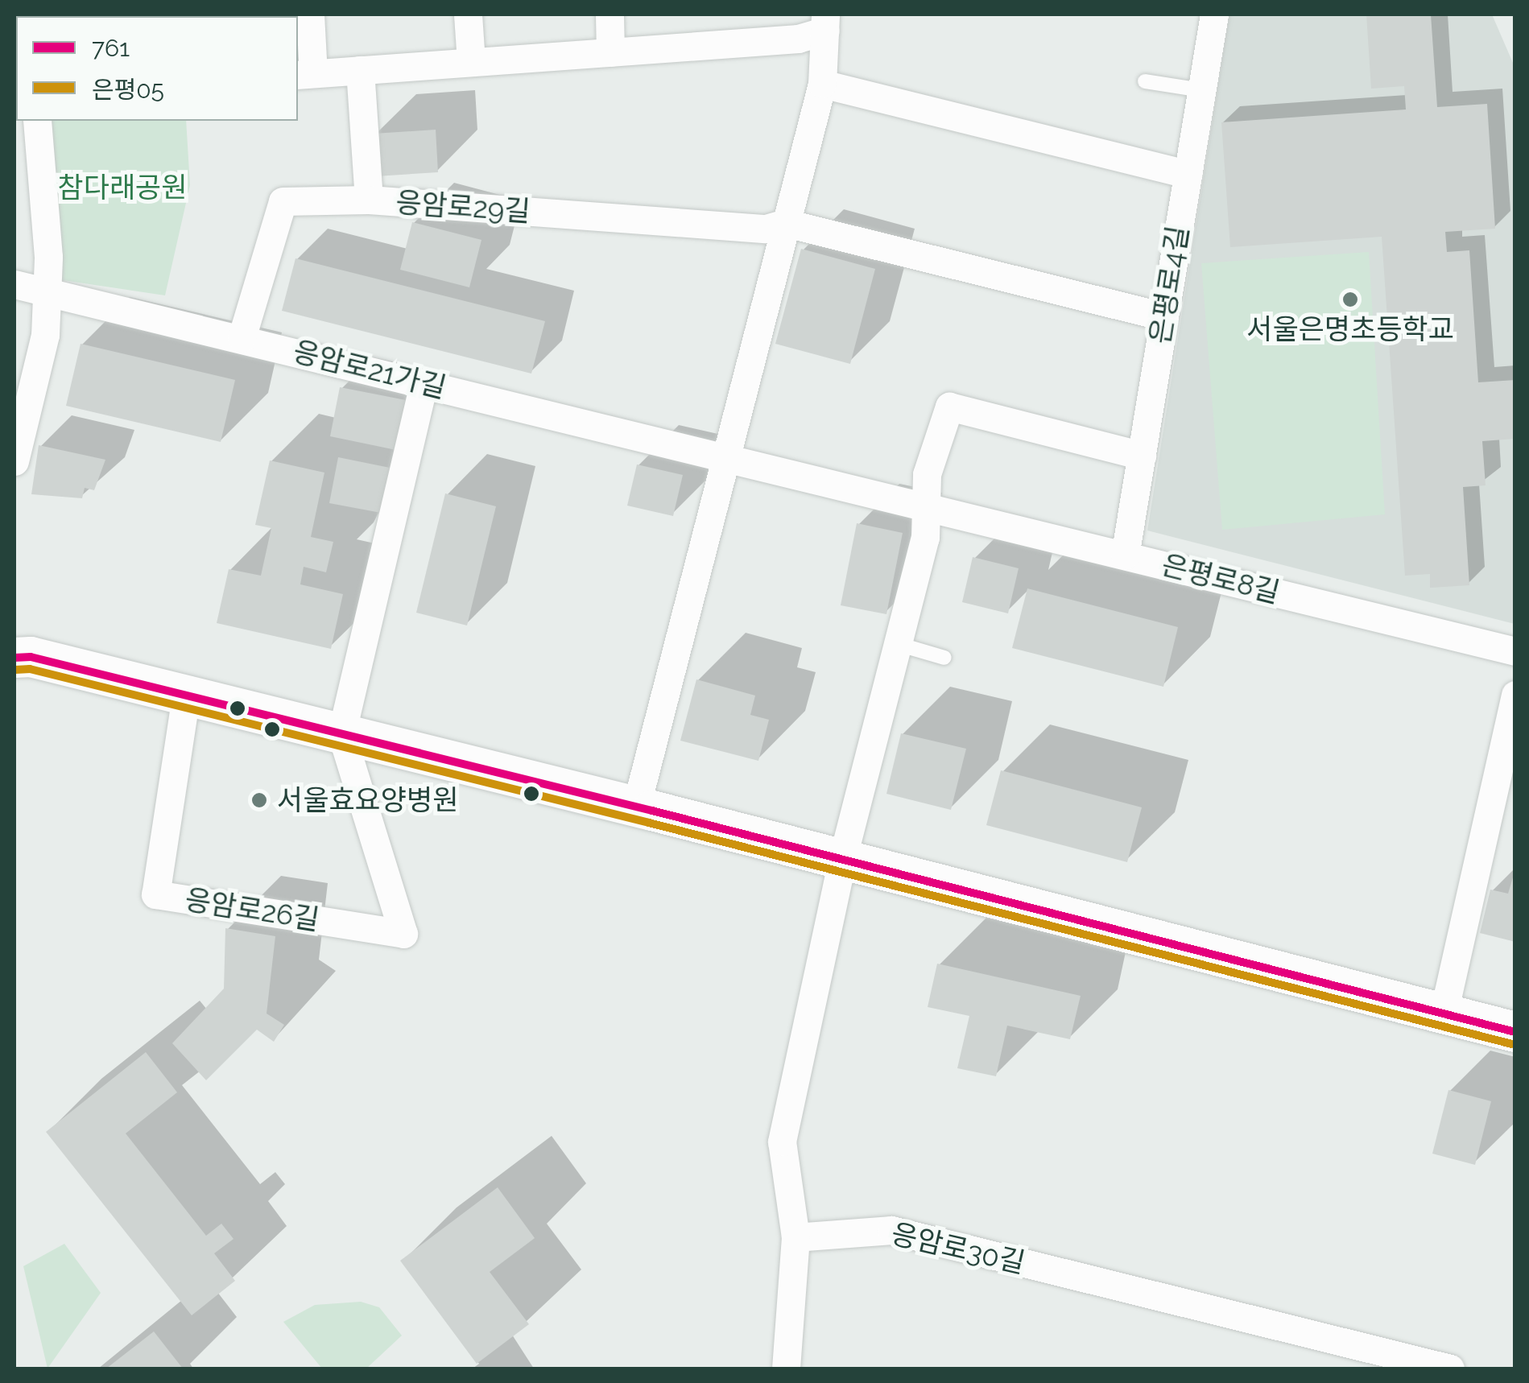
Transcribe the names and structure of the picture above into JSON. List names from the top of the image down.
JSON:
{
  "streets": {
    "street": [
      "응암로29길",
      "은평로4길",
      "응암로21가길",
      "은평로8길",
      "응암로26길",
      "응암로30길"
    ]
  },
  "crossings": [
    ["응암로29길", "은평로4길"],
    ["응암로29길", "응암로21가길"],
    ["은평로4길", "은평로8길"],
    ["응암로21가길", "은평로8길"]
  ],
  "parks": ["참다래공원"],
  "places": ["서울은명초등학교", "서울효요양병원"],
  "lines": ["transit line 761", "transit line 은평05"],
  "legend": ["761", "은평05"]
}
